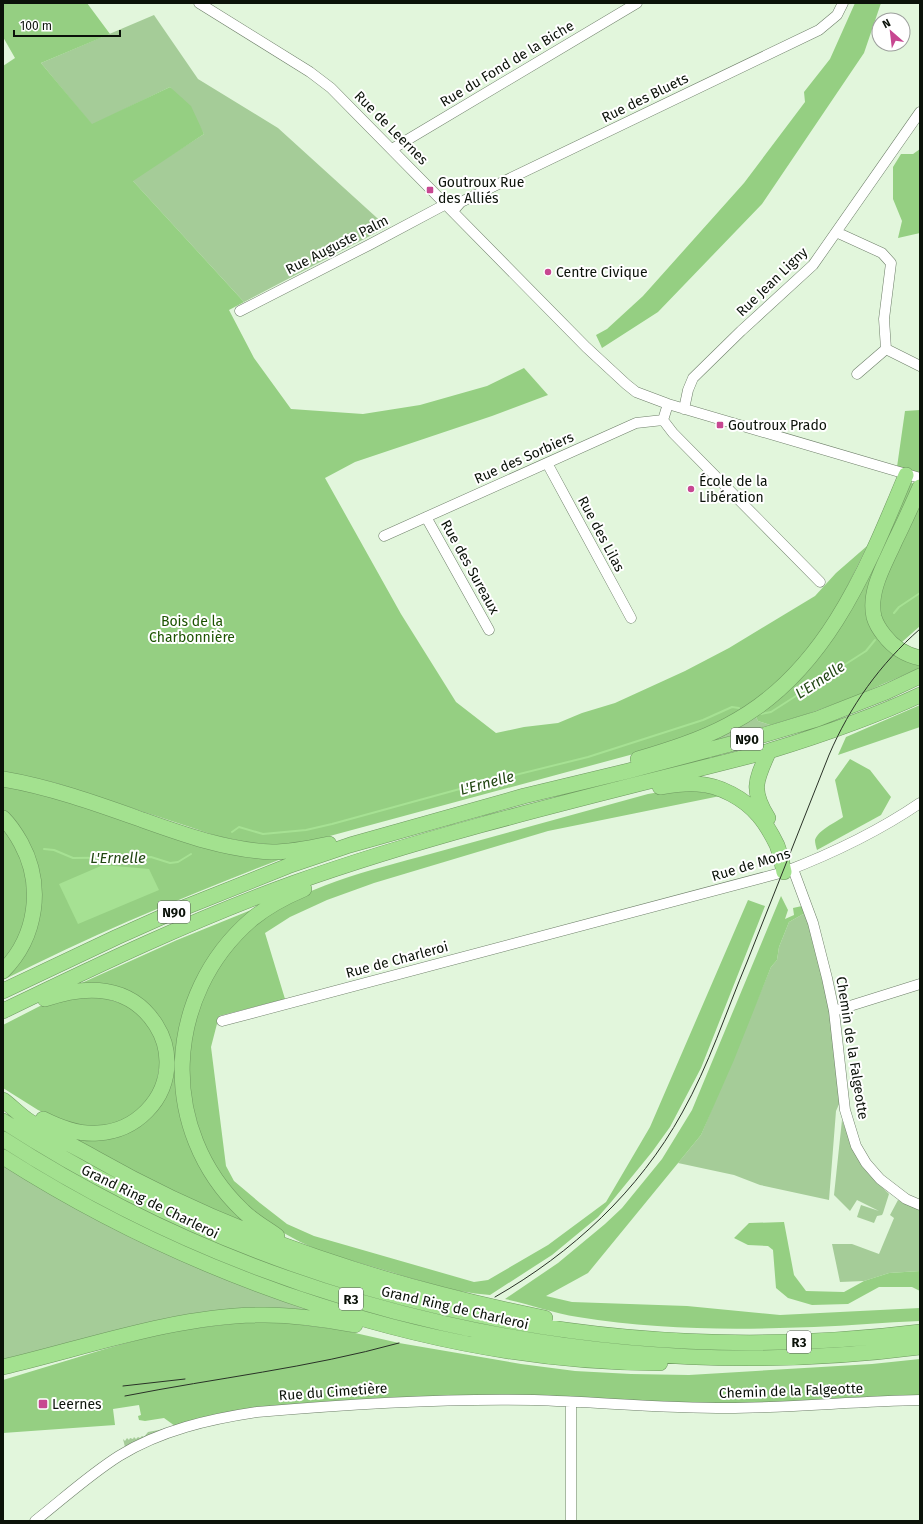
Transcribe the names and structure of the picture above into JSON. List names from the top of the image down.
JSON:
{
  "streets": {
    "highway": ["N90", "Grand Ring de Charleroi", "R3"],
    "street": [
      "Rue du Fond de la Biche",
      "Rue des Bluets",
      "Rue de Leernes",
      "Rue Auguste Palm",
      "Rue Jean Ligny",
      "Rue des Sorbiers",
      "Rue des Lilas",
      "Rue des Sureaux",
      "Rue de Mons",
      "Rue de Charleroi",
      "Chemin de la Falgeotte",
      "Rue du Cimetière"
    ]
  },
  "crossings": [
    ["Rue du Fond de la Biche", "Rue de Leernes"],
    ["Rue des Bluets", "Rue de Leernes"],
    ["Rue des Bluets", "Rue Auguste Palm"],
    ["Rue de Leernes", "Rue Auguste Palm"],
    ["Rue de Leernes", "Rue Jean Ligny"],
    ["Rue des Sorbiers", "Rue des Lilas"],
    ["Rue des Sorbiers", "Rue des Sureaux"],
    ["Rue de Mons", "Rue de Charleroi"],
    ["Rue de Mons", "Chemin de la Falgeotte"],
    ["Chemin de la Falgeotte", "Rue du Cimetière"]
  ],
  "water": ["L'Ernelle"],
  "parks": ["Bois de la Charbonnière"],
  "places": {
    "transit": ["Goutroux Rue des Alliés", "Goutroux Prado", "Leernes"],
    "other": ["Centre Civique", "École de la Libération"]
  },
  "scale_bar": "100 m",
  "north": "top left"
}
